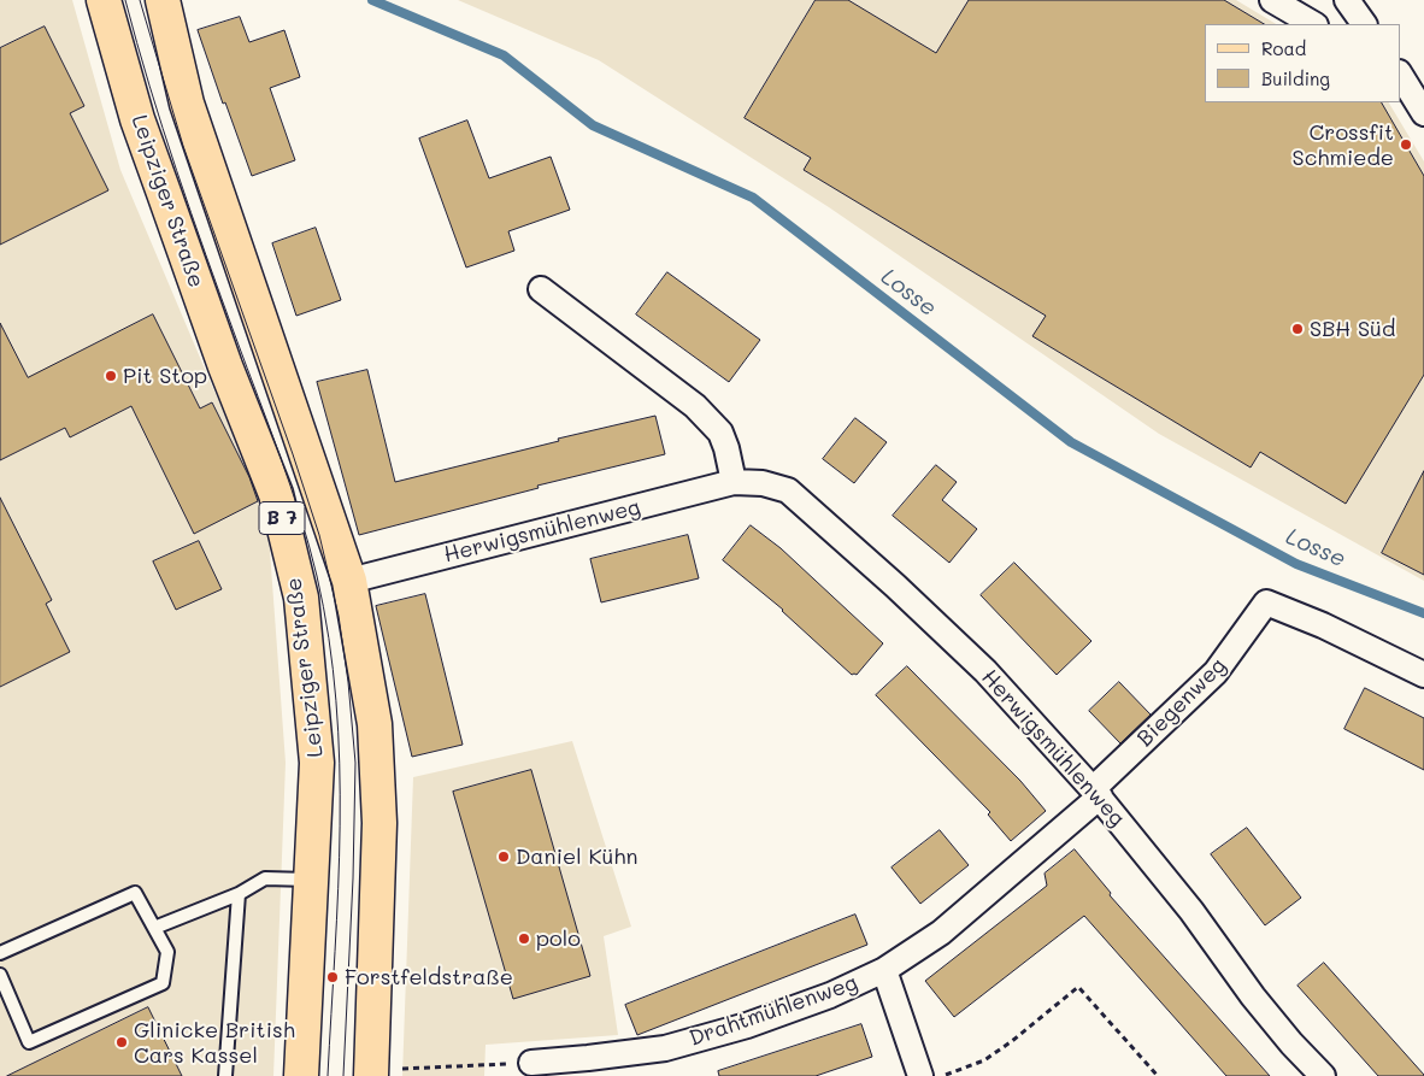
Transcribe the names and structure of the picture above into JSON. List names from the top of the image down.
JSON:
{
  "streets": {
    "main road": ["Leipziger Straße", "B 7"],
    "street": ["Herwigsmühlenweg", "Biegenweg", "Drahtmühlenweg"]
  },
  "crossings": [
    ["B 7", "Herwigsmühlenweg"],
    ["Herwigsmühlenweg", "Biegenweg"],
    ["Herwigsmühlenweg", "Drahtmühlenweg"],
    ["Biegenweg", "Drahtmühlenweg"]
  ],
  "water": ["Losse"],
  "places": [
    "Crossfit Schmiede",
    "SBH Süd",
    "Pit Stop",
    "Daniel Kühn",
    "polo",
    "Forstfeldstraße",
    "Glinicke British Cars Kassel"
  ],
  "legend": ["Road", "Building"]
}
